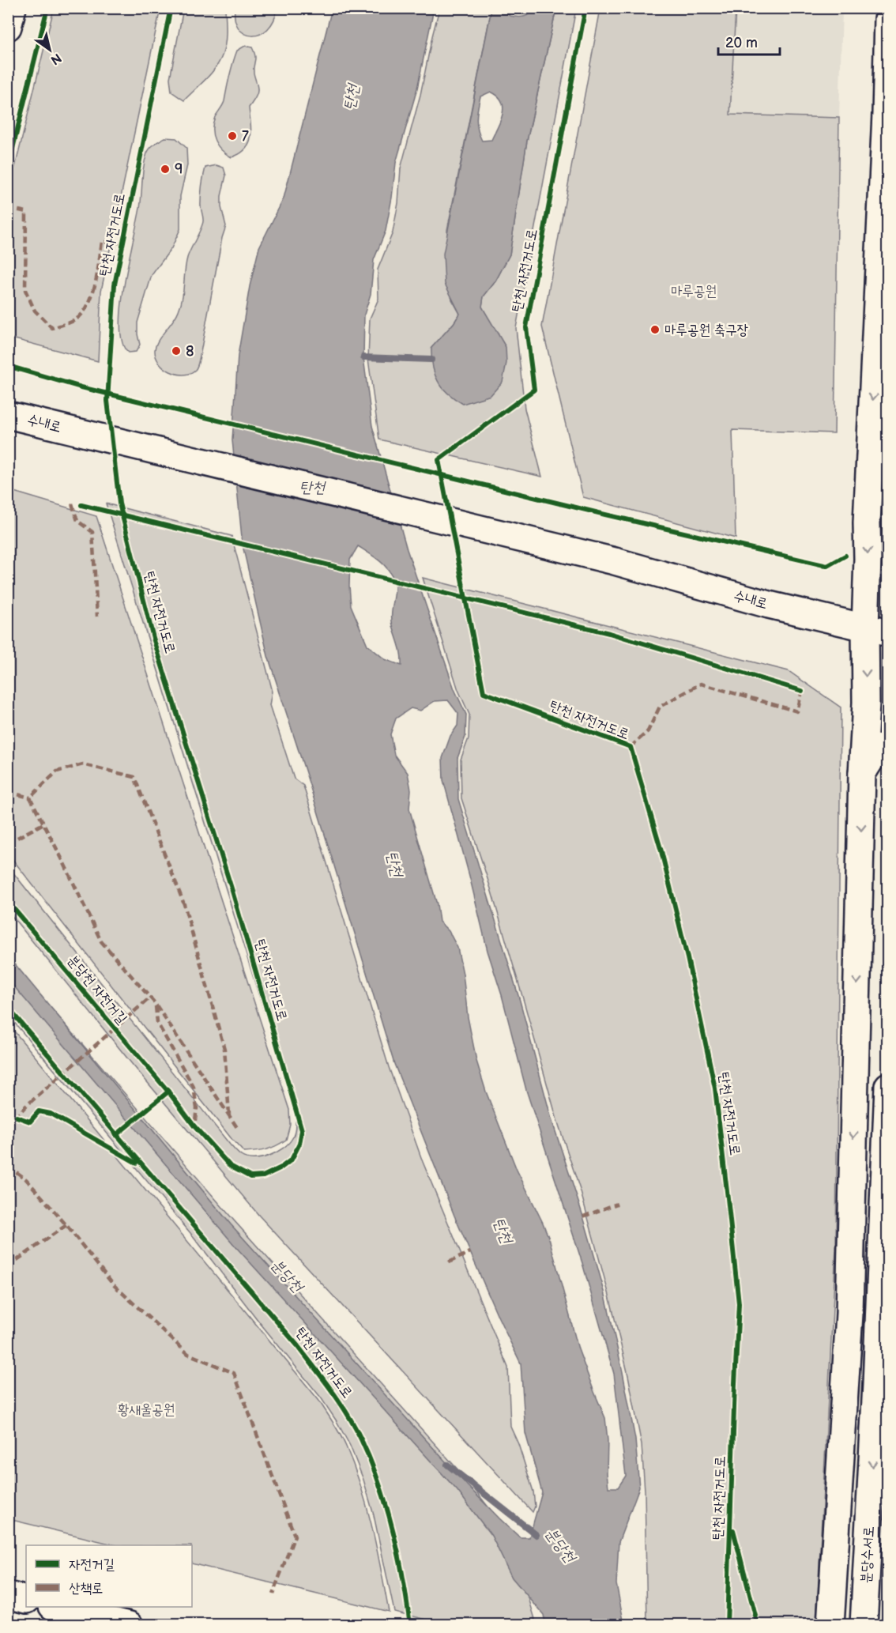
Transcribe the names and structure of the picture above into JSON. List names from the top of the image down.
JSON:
{
  "streets": {
    "main road": ["수내로", "분당수서로"],
    "cycle path": ["탄천 자전거도로"]
  },
  "water": ["탄천", "분당천"],
  "parks": ["마루공원", "황새울공원"],
  "places": [
    "7",
    "9",
    "마루공원 축구장",
    "8"
  ],
  "legend": ["자전거길", "산책로"],
  "scale_bar": "20 m",
  "north": "bottom right"
}
